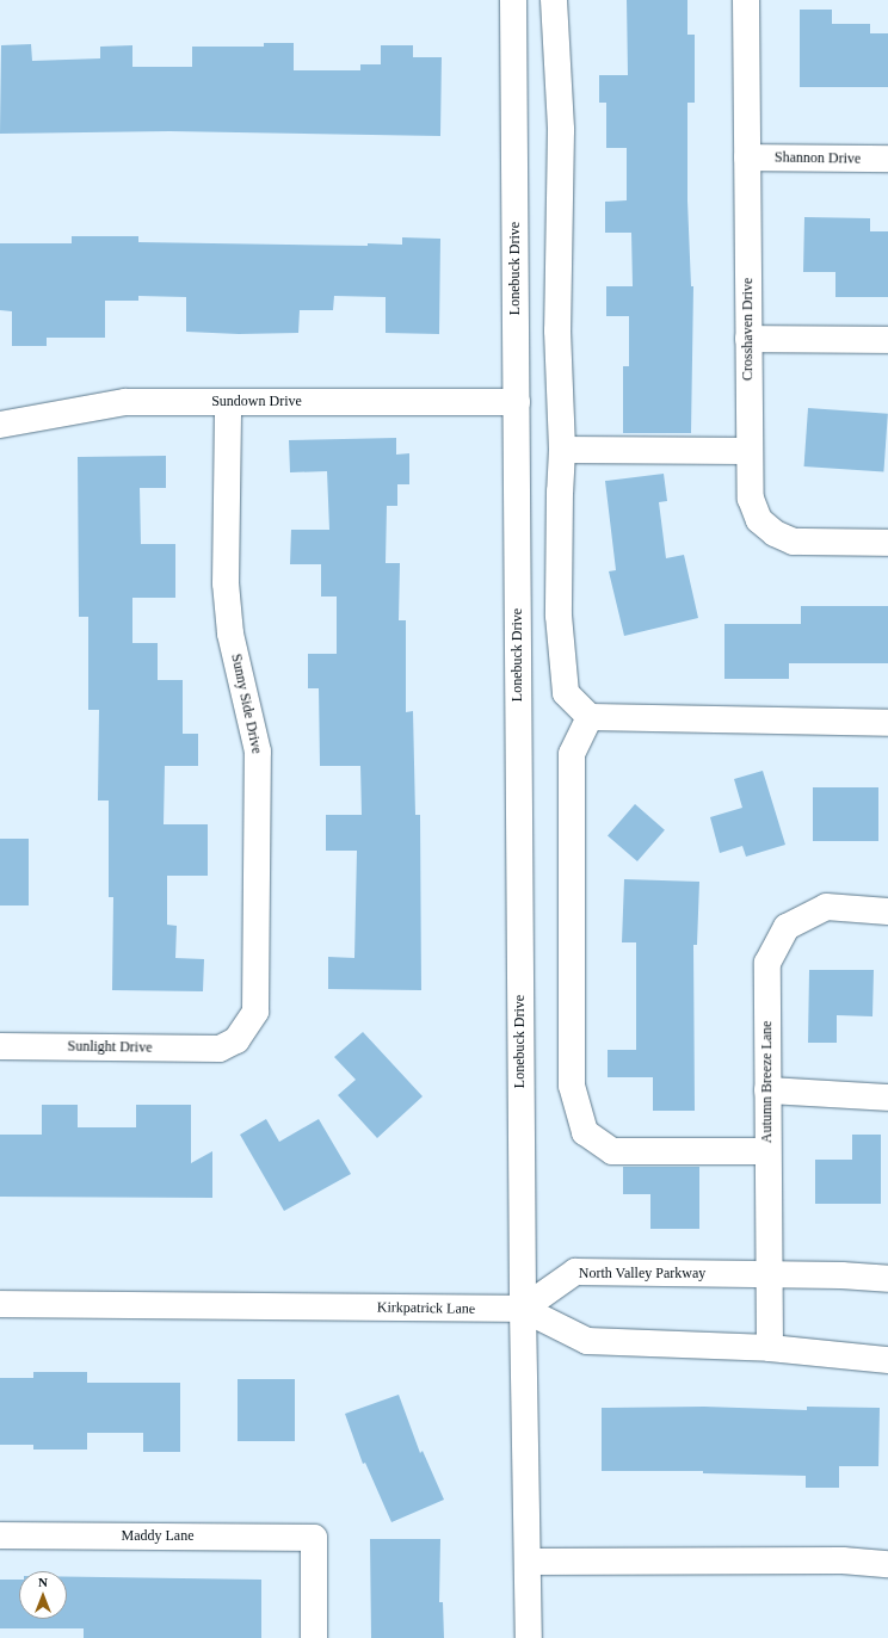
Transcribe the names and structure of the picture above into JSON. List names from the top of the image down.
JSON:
{
  "streets": {
    "street": [
      "Shannon Drive",
      "Lonebuck Drive",
      "Crosshaven Drive",
      "Sundown Drive",
      "Sunny Side Drive",
      "Sunlight Drive",
      "Autumn Breeze Lane",
      "North Valley Parkway",
      "Kirkpatrick Lane",
      "Maddy Lane"
    ]
  },
  "crossings": [
    ["Shannon Drive", "Crosshaven Drive"],
    ["Lonebuck Drive", "Sundown Drive"],
    ["Lonebuck Drive", "North Valley Parkway"],
    ["Lonebuck Drive", "Kirkpatrick Lane"],
    ["Sundown Drive", "Sunny Side Drive"],
    ["Sunny Side Drive", "Sunlight Drive"],
    ["Autumn Breeze Lane", "North Valley Parkway"],
    ["North Valley Parkway", "Kirkpatrick Lane"]
  ],
  "north": "top"
}
